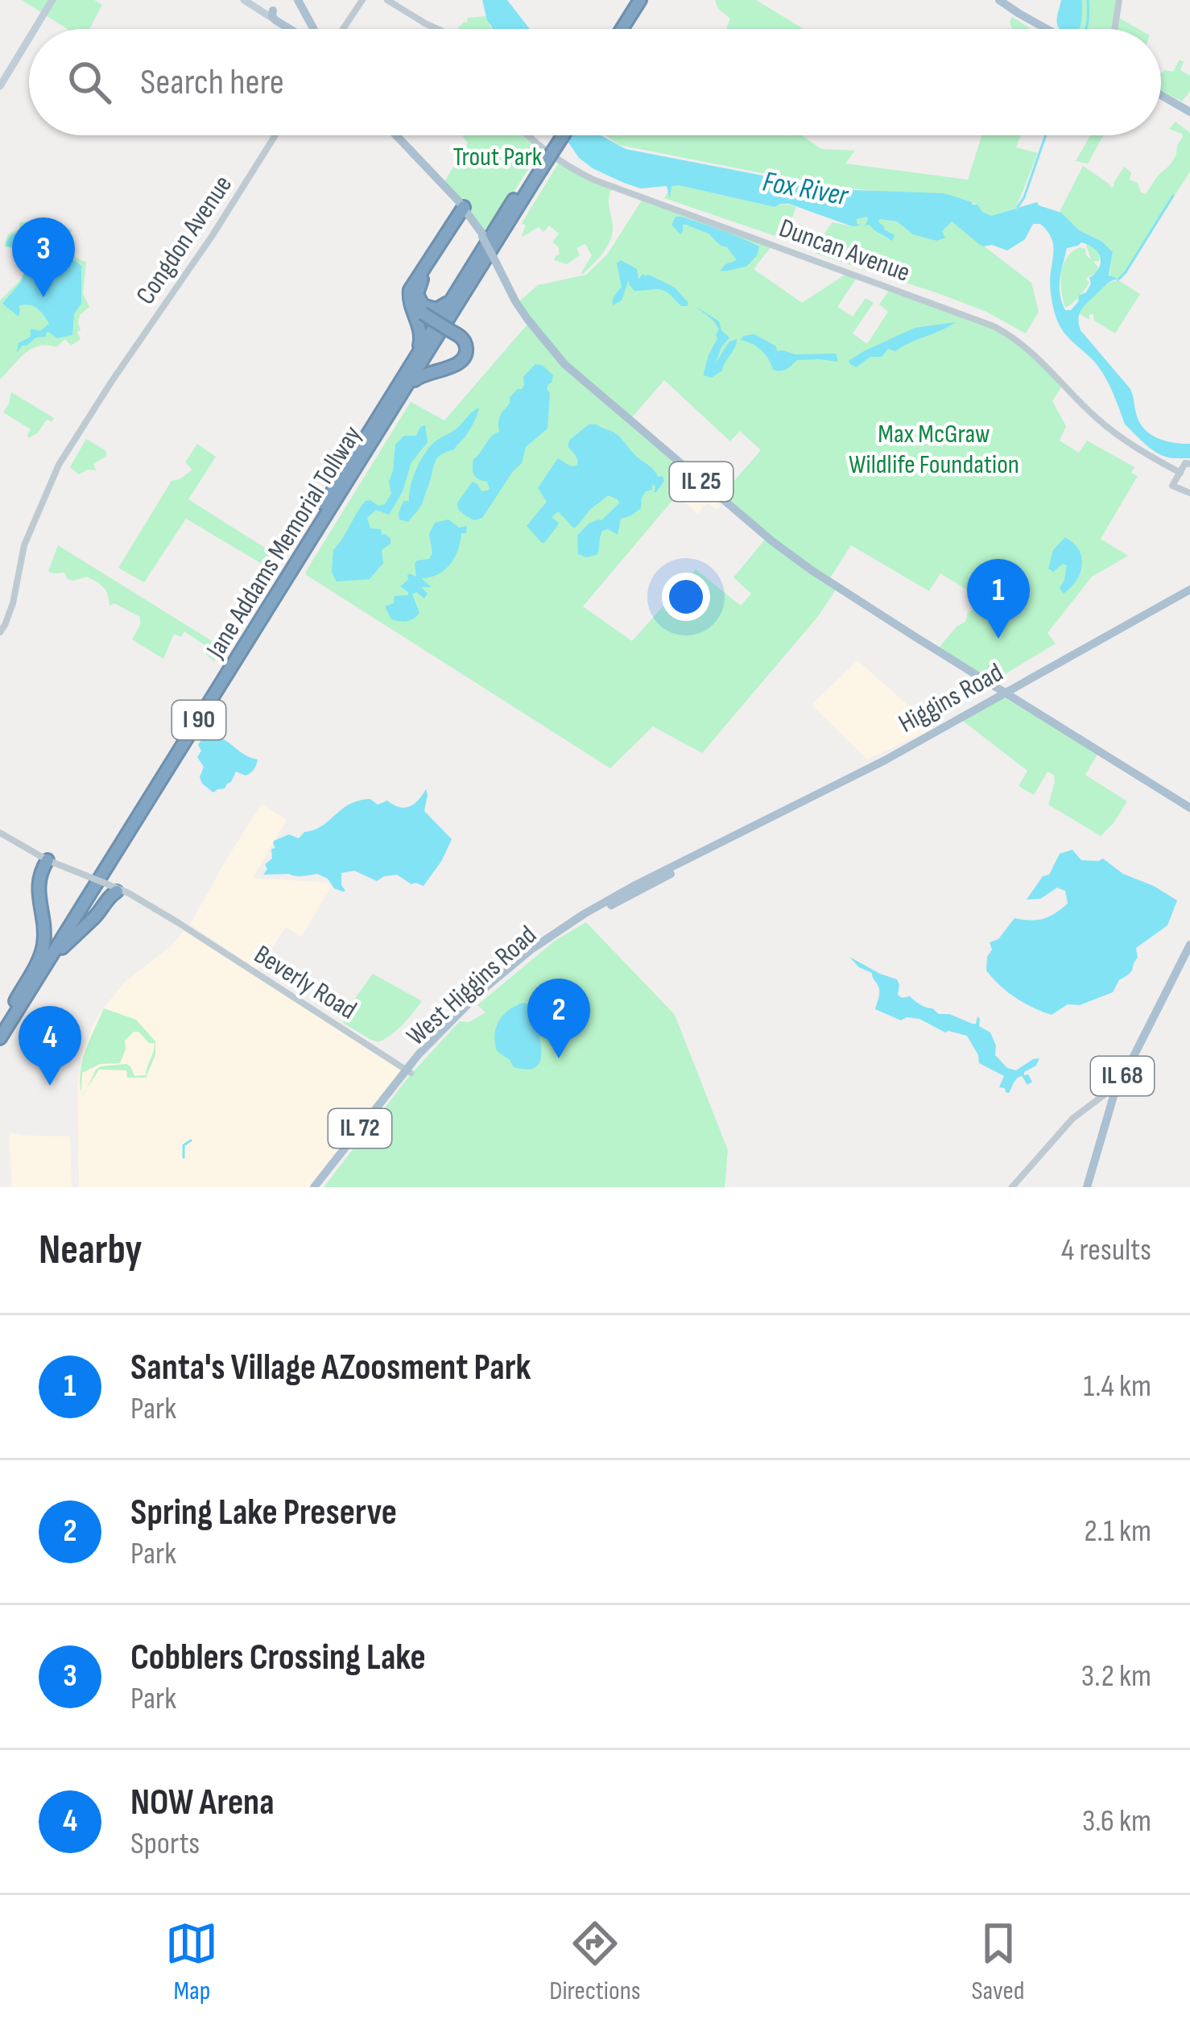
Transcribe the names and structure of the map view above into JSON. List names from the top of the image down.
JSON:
{
  "streets": {
    "highway": ["Jane Addams Memorial Tollway", "I 90"],
    "main road": [
      "IL 25",
      "Higgins Road",
      "West Higgins Road",
      "IL 68",
      "IL 72"
    ],
    "street": ["Congdon Avenue", "Duncan Avenue", "Beverly Road"]
  },
  "crossings": [
    ["IL 25", "Higgins Road"],
    ["Higgins Road", "West Higgins Road"],
    ["Beverly Road", "West Higgins Road"]
  ],
  "water": ["Fox River"],
  "parks": ["Trout Park", "Max McGraw Wildlife Foundation"],
  "page": {
    "search": "Search here",
    "pins": [
      "3",
      "1",
      "2",
      "4"
    ],
    "heading": ["Nearby", "4 results"],
    "list": [
      {
        "mark": "1",
        "name": "Santa's Village AZoosment Park",
        "note": "Park",
        "value": "1.4 km"
      },
      {
        "mark": "2",
        "name": "Spring Lake Preserve",
        "note": "Park",
        "value": "2.1 km"
      },
      {
        "mark": "3",
        "name": "Cobblers Crossing Lake",
        "note": "Park",
        "value": "3.2 km"
      },
      {
        "mark": "4",
        "name": "NOW Arena",
        "note": "Sports",
        "value": "3.6 km"
      }
    ],
    "nav": ["Map", "Directions", "Saved"]
  }
}
